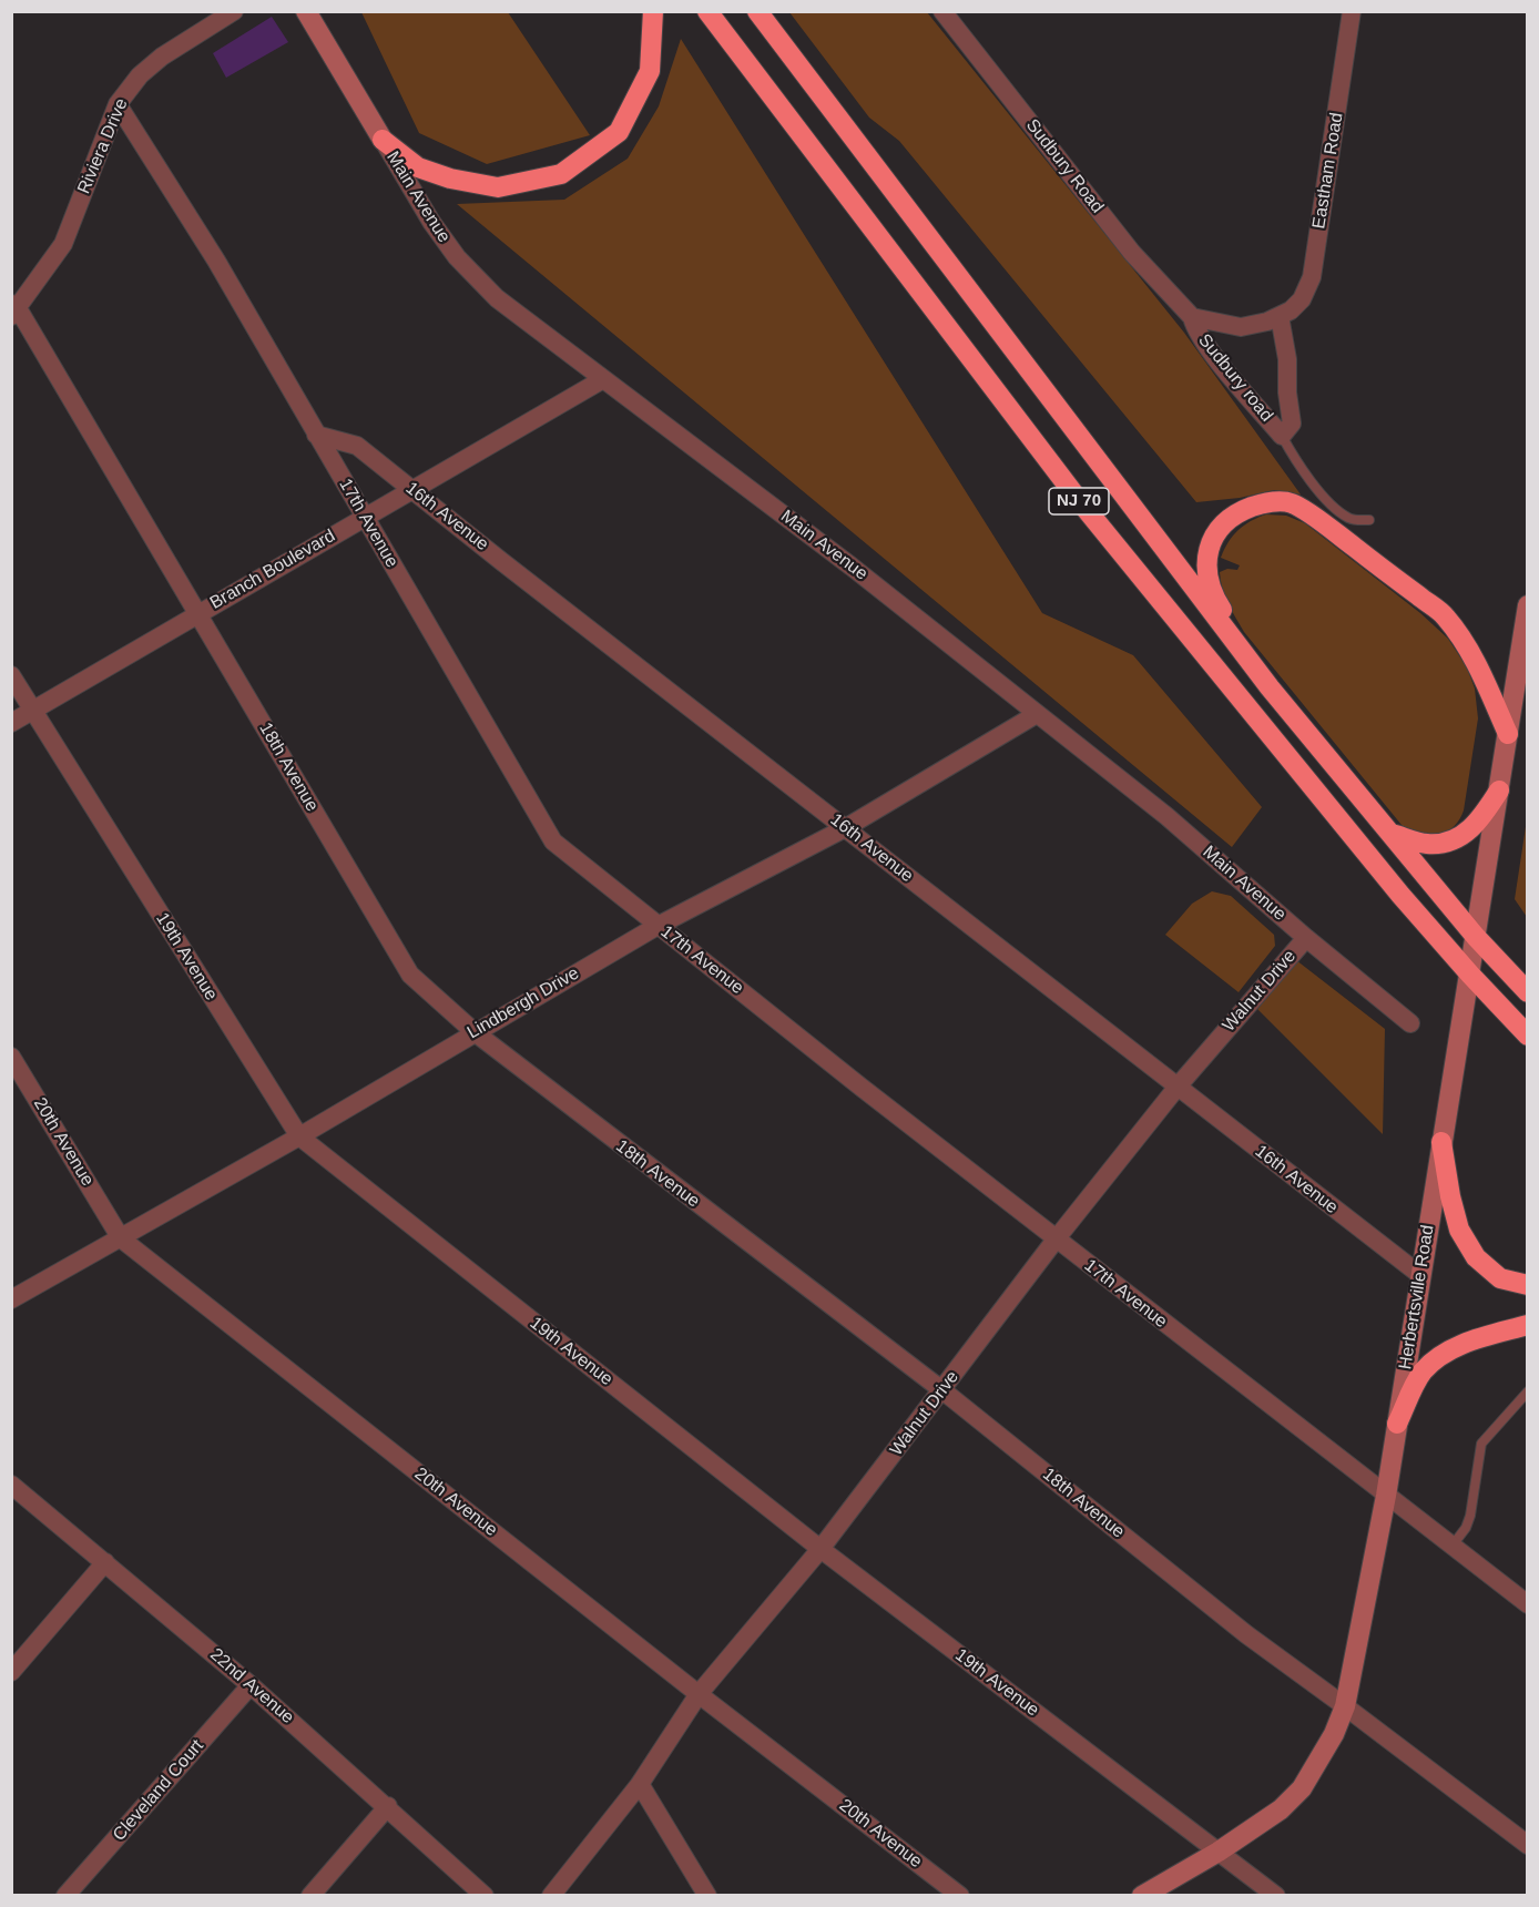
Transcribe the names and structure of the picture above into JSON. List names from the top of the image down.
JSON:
{
  "streets": {
    "highway": ["NJ 70"],
    "main road": ["Main Avenue", "Herbertsville Road"],
    "street": [
      "Riviera Drive",
      "Sudbury Road",
      "Eastham Road",
      "Sudbury road",
      "16th Avenue",
      "17th Avenue",
      "Branch Boulevard",
      "18th Avenue",
      "19th Avenue",
      "Walnut Drive",
      "Lindbergh Drive",
      "20th Avenue",
      "22nd Avenue",
      "Cleveland Court"
    ]
  },
  "crossings": [
    ["Riviera Drive", "17th Avenue"],
    ["Riviera Drive", "18th Avenue"],
    ["Sudbury Road", "Sudbury road"],
    ["Main Avenue", "Branch Boulevard"],
    ["Main Avenue", "Walnut Drive"],
    ["Main Avenue", "Lindbergh Drive"],
    ["NJ 70", "Herbertsville Road"],
    ["16th Avenue", "17th Avenue"],
    ["16th Avenue", "Branch Boulevard"],
    ["16th Avenue", "Walnut Drive"],
    ["16th Avenue", "Lindbergh Drive"],
    ["16th Avenue", "Herbertsville Road"],
    ["17th Avenue", "Branch Boulevard"],
    ["17th Avenue", "Walnut Drive"],
    ["17th Avenue", "Lindbergh Drive"],
    ["17th Avenue", "Herbertsville Road"],
    ["Branch Boulevard", "18th Avenue"],
    ["Branch Boulevard", "19th Avenue"],
    ["18th Avenue", "Walnut Drive"],
    ["18th Avenue", "Lindbergh Drive"],
    ["18th Avenue", "Herbertsville Road"],
    ["19th Avenue", "Walnut Drive"],
    ["19th Avenue", "Lindbergh Drive"],
    ["19th Avenue", "Herbertsville Road"],
    ["Walnut Drive", "20th Avenue"],
    ["Lindbergh Drive", "20th Avenue"],
    ["22nd Avenue", "Cleveland Court"]
  ]
}
